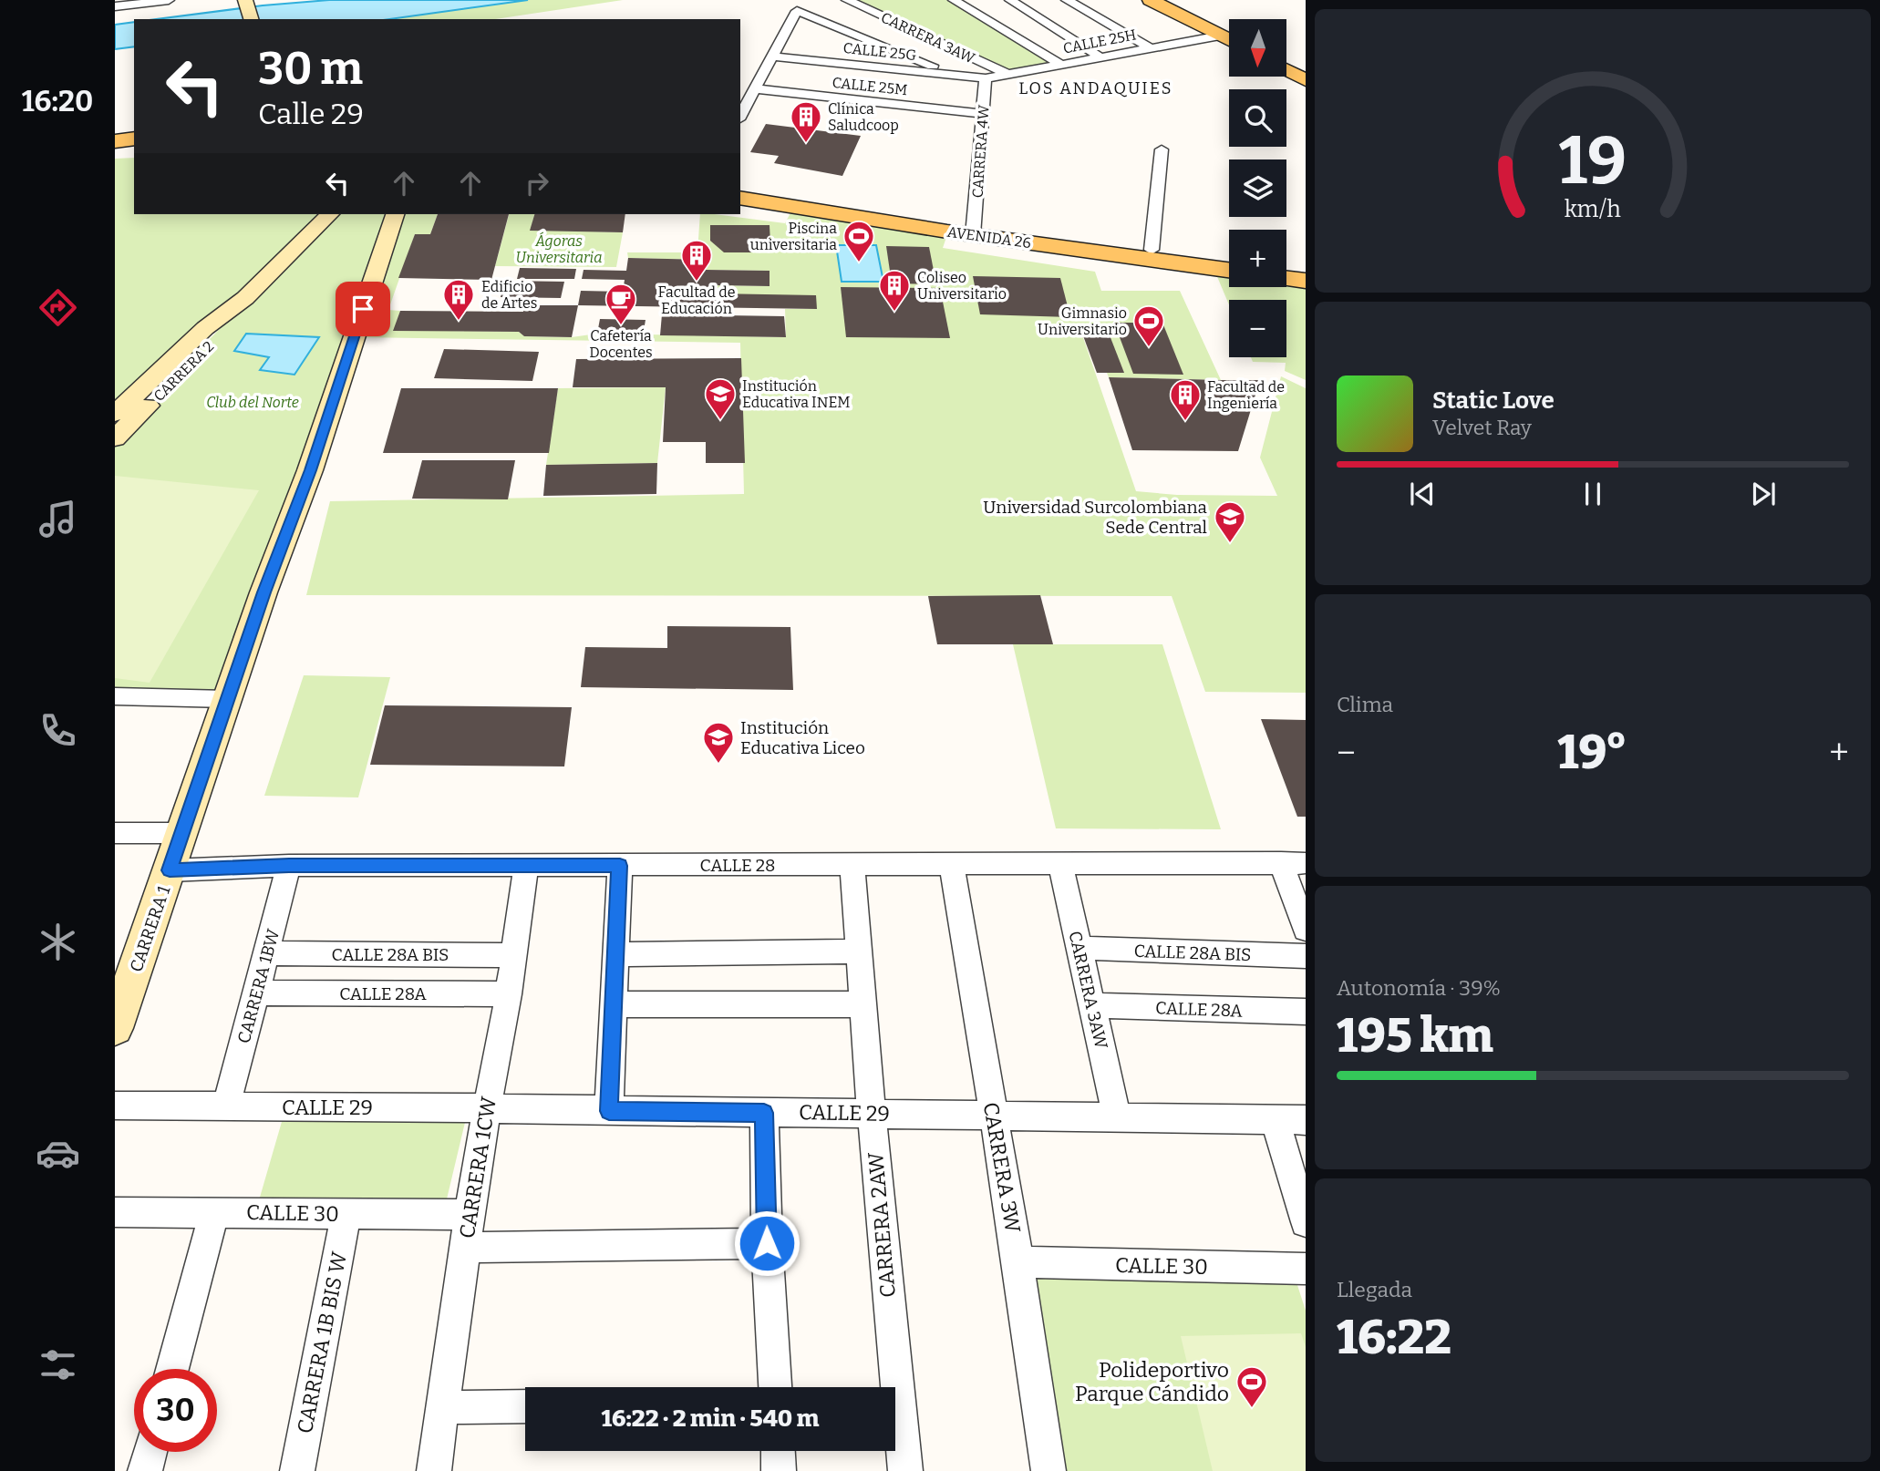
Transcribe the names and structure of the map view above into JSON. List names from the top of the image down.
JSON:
{
  "streets": {
    "main road": ["AVENIDA 26", "CARRERA 2", "CARRERA 1"],
    "street": [
      "CARRERA 3AW",
      "CALLE 25H",
      "CALLE 25G",
      "CALLE 25M",
      "CARRERA 4W",
      "CALLE 28",
      "CALLE 28A BIS",
      "CARRERA 1BW",
      "CALLE 28A",
      "CALLE 29",
      "CARRERA 1CW",
      "CARRERA 3W",
      "CALLE 30",
      "CARRERA 2AW",
      "CARRERA 1B BIS W"
    ]
  },
  "crossings": [
    ["CARRERA 3AW", "CALLE 25H"],
    ["CARRERA 3AW", "CALLE 28"],
    ["CARRERA 3AW", "CALLE 28A BIS"],
    ["CARRERA 3AW", "CALLE 28A"],
    ["CARRERA 3AW", "CALLE 29"],
    ["CALLE 25H", "CALLE 25G"],
    ["CALLE 25H", "CARRERA 4W"],
    ["CALLE 25G", "CARRERA 4W"],
    ["CALLE 25M", "CARRERA 4W"],
    ["CARRERA 4W", "AVENIDA 26"],
    ["CALLE 28", "CARRERA 1"],
    ["CALLE 28", "CARRERA 1BW"],
    ["CALLE 28", "CARRERA 1CW"],
    ["CALLE 28", "CARRERA 3W"],
    ["CALLE 28", "CARRERA 2AW"],
    ["CALLE 28A BIS", "CARRERA 1BW"],
    ["CALLE 28A BIS", "CARRERA 1CW"],
    ["CARRERA 1BW", "CALLE 28A"],
    ["CARRERA 1BW", "CALLE 29"],
    ["CALLE 28A", "CARRERA 1CW"],
    ["CALLE 29", "CARRERA 1CW"],
    ["CALLE 29", "CARRERA 3W"],
    ["CALLE 29", "CARRERA 2AW"],
    ["CARRERA 1CW", "CALLE 30"],
    ["CARRERA 3W", "CALLE 30"],
    ["CALLE 30", "CARRERA 1B BIS W"]
  ],
  "districts": ["LOS ANDAQUIES"],
  "parks": ["Ágoras Universitaria", "Club del Norte"],
  "places": {
    "building": [
      "Clínica Saludcoop",
      "Facultad de Educación",
      "Coliseo Universitario",
      "Edificio de Artes",
      "Facultad de Ingeniería"
    ],
    "sports": ["Piscina universitaria", "Gimnasio Universitario", "Polideportivo Parque Cándido"],
    "cafe": ["Cafetería Docentes"],
    "school or university": ["Institución Educativa INEM", "Universidad Surcolombiana Sede Central", "Institución Educativa Liceo"]
  },
  "north": "bottom",
  "page": {
    "tabs": "16:20",
    "map_buttons": ["+", "−"],
    "turn": ["30 m", "Calle 29"],
    "song": ["Static Love", "Velvet Ray"],
    "tile": [
      "Clima",
      ["Autonomía · 39%", "195 km"],
      ["Llegada", "16:22"]
    ],
    "heat": ["−", "19°", "+"],
    "limit": "30",
    "trip": "16:22 · 2 min · 540 m",
    "gauge": ["19", "km/h"]
  }
}
